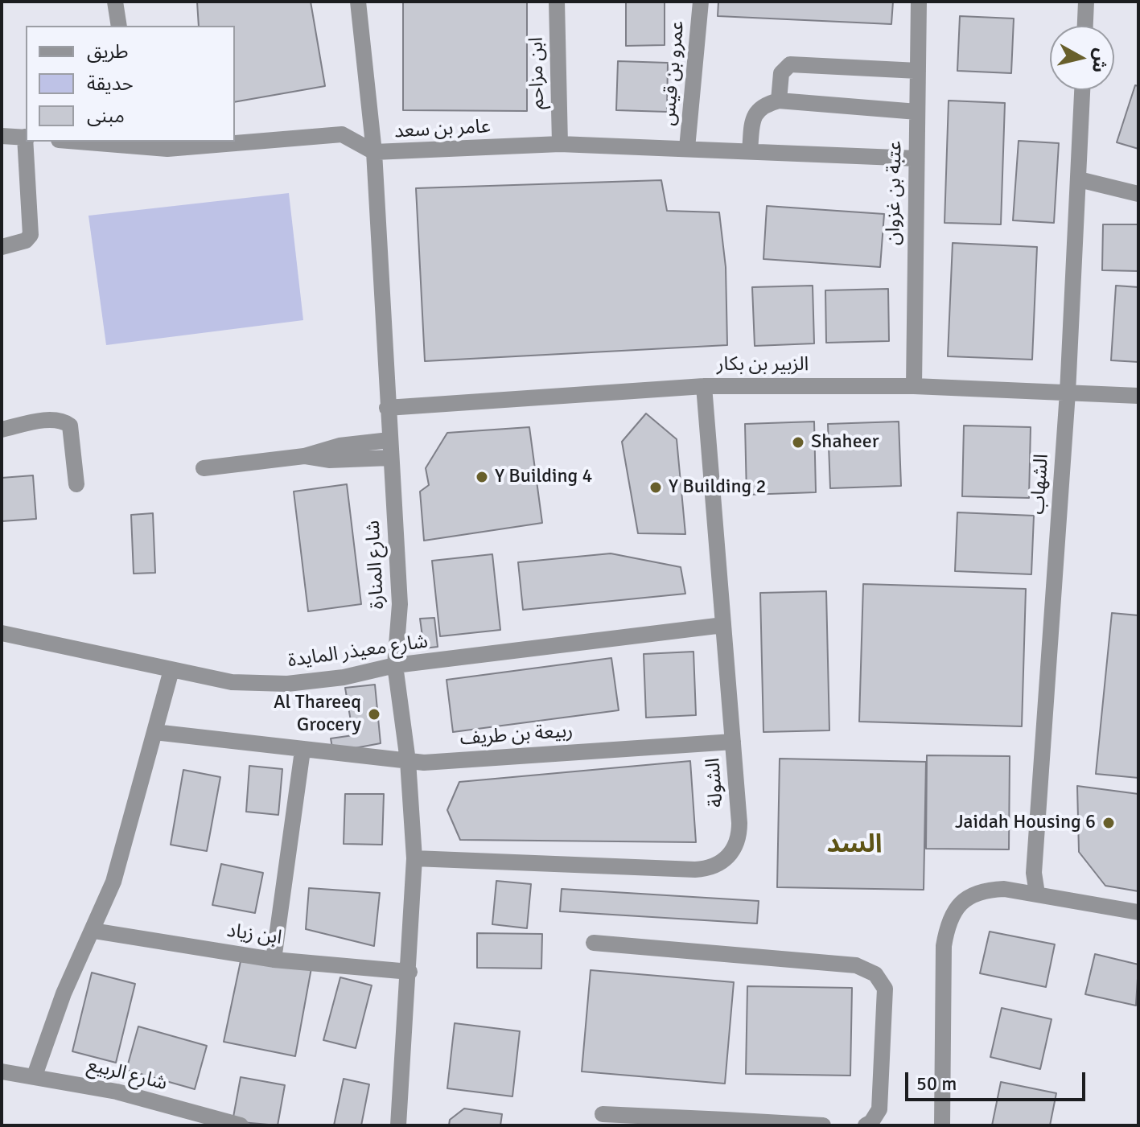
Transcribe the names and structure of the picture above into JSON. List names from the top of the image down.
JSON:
{
  "streets": {
    "street": [
      "ابن مزاحم",
      "عمرو بن قيس",
      "عامر بن سعد",
      "عتبة بن غزوان",
      "الزبير بن بكار",
      "الشهاب",
      "شارع المنارة",
      "شارع معيذر المايدة",
      "ربيعة بن طريف",
      "الشولة",
      "ابن زياد",
      "شارع الربيع"
    ]
  },
  "crossings": [
    ["ابن مزاحم", "عامر بن سعد"],
    ["عمرو بن قيس", "عامر بن سعد"],
    ["عامر بن سعد", "عتبة بن غزوان"],
    ["عامر بن سعد", "شارع المنارة"],
    ["عتبة بن غزوان", "الزبير بن بكار"],
    ["الزبير بن بكار", "الشهاب"],
    ["الزبير بن بكار", "شارع المنارة"],
    ["الزبير بن بكار", "الشولة"],
    ["شارع المنارة", "شارع معيذر المايدة"],
    ["شارع المنارة", "ربيعة بن طريف"],
    ["شارع المنارة", "الشولة"],
    ["شارع المنارة", "ابن زياد"],
    ["شارع معيذر المايدة", "الشولة"],
    ["ربيعة بن طريف", "الشولة"]
  ],
  "districts": ["السد"],
  "places": [
    "Shaheer",
    "Y Building 4",
    "Y Building 2",
    "Al Thareeq Grocery",
    "Jaidah Housing 6"
  ],
  "legend": ["طريق", "حديقة", "مبنى"],
  "scale_bar": "50 m",
  "north": "right"
}
